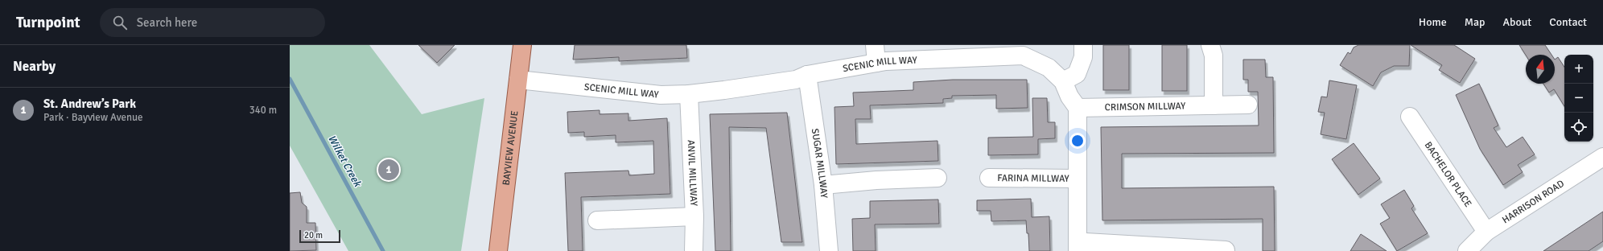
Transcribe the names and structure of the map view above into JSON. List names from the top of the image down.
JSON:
{
  "streets": {
    "main road": ["BAYVIEW AVENUE"],
    "street": [
      "SCENIC MILL WAY",
      "CRIMSON MILLWAY",
      "SUGAR MILLWAY",
      "ANVIL MILLWAY",
      "BACHELOR PLACE",
      "FARINA MILLWAY",
      "HARRISON ROAD"
    ]
  },
  "crossings": [
    ["SCENIC MILL WAY", "CRIMSON MILLWAY"],
    ["SCENIC MILL WAY", "BAYVIEW AVENUE"],
    ["SCENIC MILL WAY", "SUGAR MILLWAY"],
    ["SCENIC MILL WAY", "ANVIL MILLWAY"],
    ["BACHELOR PLACE", "HARRISON ROAD"]
  ],
  "water": ["Wilket Creek"],
  "scale_bar": "20 m",
  "north": "top",
  "page": {
    "header": "Turnpoint",
    "search": "Search here",
    "nav": [
      "Home",
      "Map",
      "About",
      "Contact"
    ],
    "heading": "Nearby",
    "map_buttons": ["+", "−"],
    "list": [
      {
        "mark": "1",
        "name": "St. Andrew’s Park",
        "note": "Park · Bayview Avenue",
        "value": "340 m"
      }
    ],
    "pins": "1",
    "scale": "20 m"
  }
}
